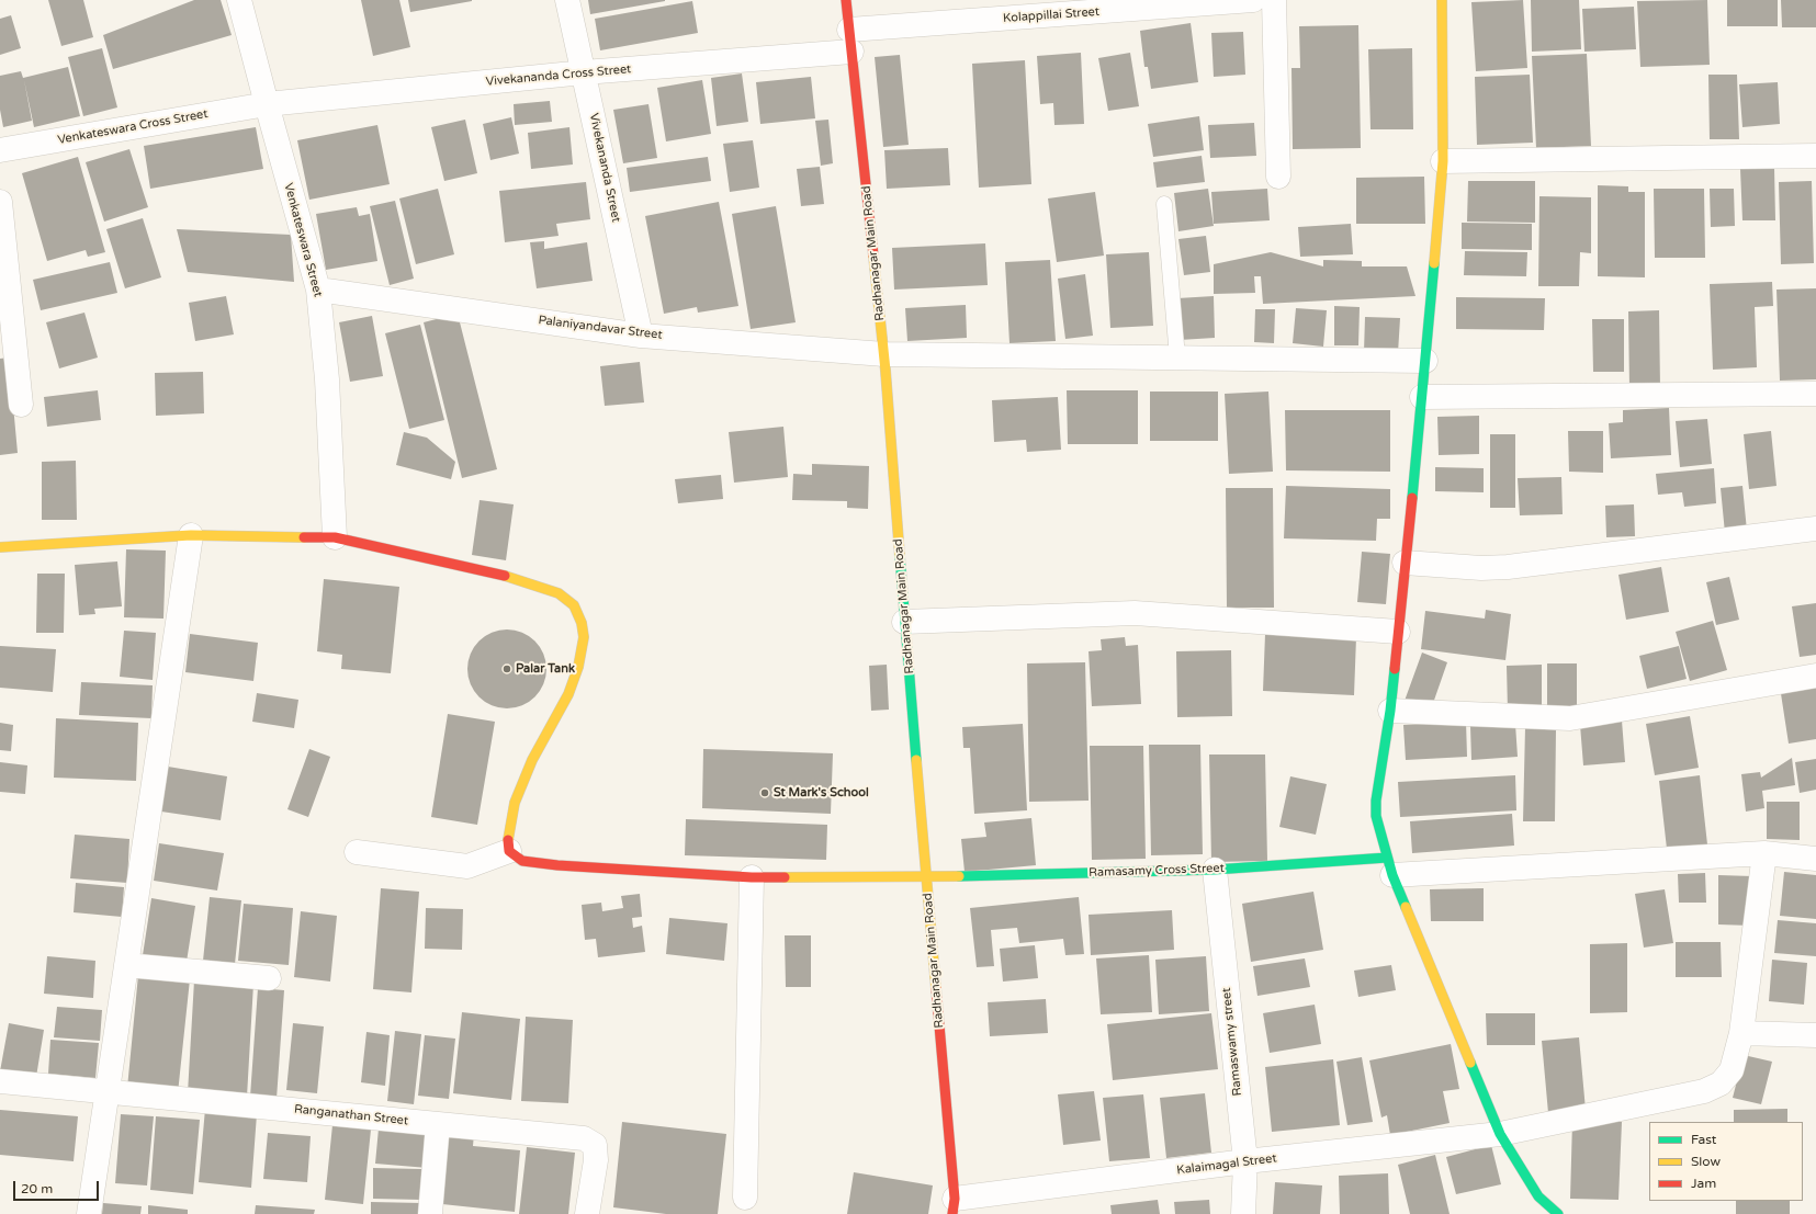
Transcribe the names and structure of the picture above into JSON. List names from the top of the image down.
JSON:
{
  "streets": {
    "street": [
      "Kolappillai Street",
      "Vivekananda Cross Street",
      "Venkateswara Cross Street",
      "Vivekananda Street",
      "Venkateswara Street",
      "Radhanagar Main Road",
      "Palaniyandavar Street",
      "Ramasamy Cross Street",
      "Ramaswamy street",
      "Ranganathan Street",
      "Kalaimagal Street"
    ]
  },
  "crossings": [
    ["Kolappillai Street", "Vivekananda Cross Street"],
    ["Kolappillai Street", "Radhanagar Main Road"],
    ["Vivekananda Cross Street", "Venkateswara Cross Street"],
    ["Vivekananda Cross Street", "Vivekananda Street"],
    ["Vivekananda Cross Street", "Venkateswara Street"],
    ["Vivekananda Cross Street", "Radhanagar Main Road"],
    ["Venkateswara Cross Street", "Venkateswara Street"],
    ["Vivekananda Street", "Palaniyandavar Street"],
    ["Venkateswara Street", "Palaniyandavar Street"],
    ["Radhanagar Main Road", "Palaniyandavar Street"],
    ["Radhanagar Main Road", "Ramasamy Cross Street"],
    ["Radhanagar Main Road", "Kalaimagal Street"],
    ["Ramasamy Cross Street", "Ramaswamy street"],
    ["Ramaswamy street", "Kalaimagal Street"]
  ],
  "places": ["Palar Tank", "St Mark's School"],
  "legend": ["Fast", "Slow", "Jam"],
  "scale_bar": "20 m"
}
